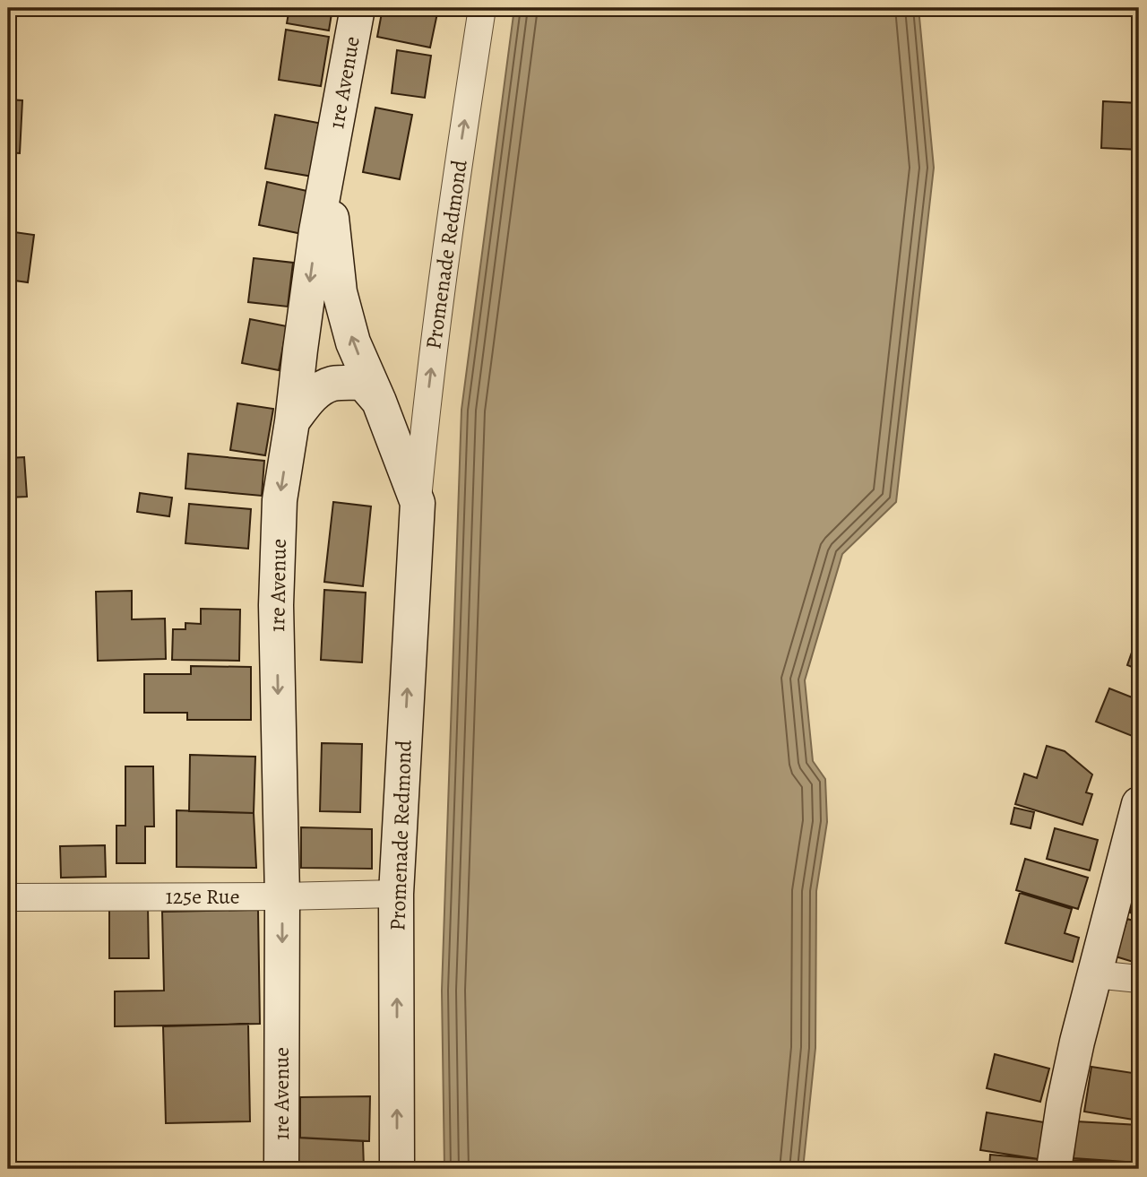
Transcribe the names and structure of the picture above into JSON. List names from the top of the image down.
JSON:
{
  "streets": {
    "street": ["1re Avenue", "Promenade Redmond", "125e Rue"]
  },
  "crossings": [
    ["1re Avenue", "Promenade Redmond"],
    ["1re Avenue", "125e Rue"],
    ["Promenade Redmond", "125e Rue"]
  ],
  "one_way": ["1re Avenue", "Promenade Redmond"]
}
